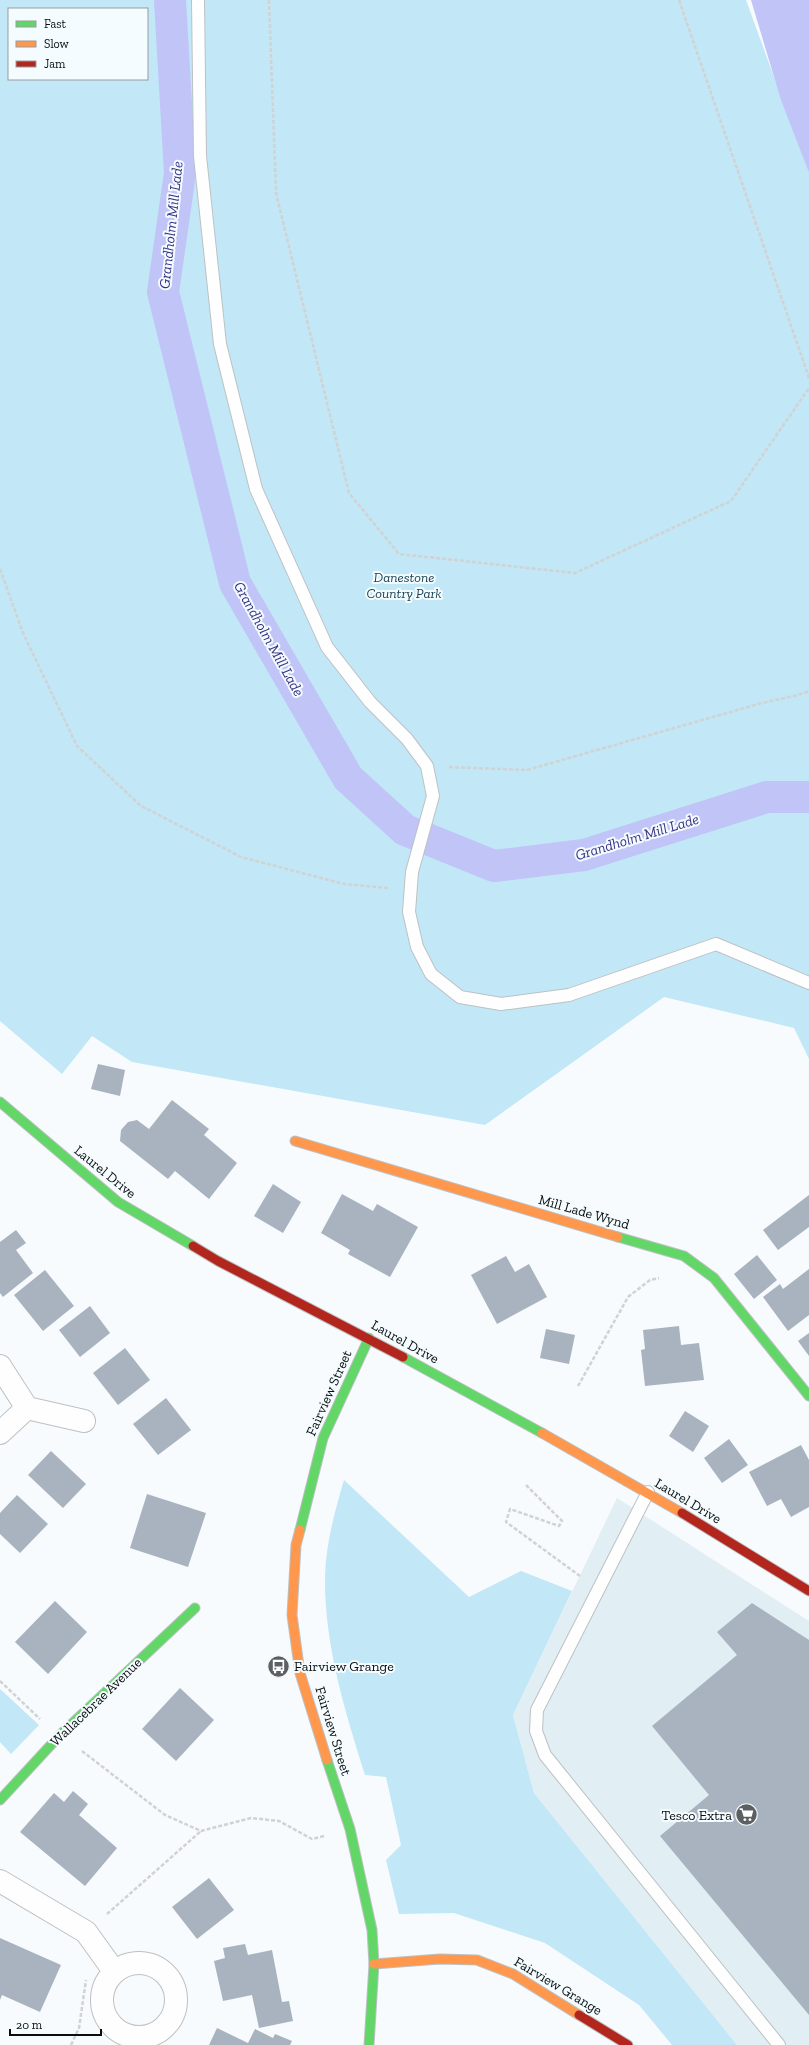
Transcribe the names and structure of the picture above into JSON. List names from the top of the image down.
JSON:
{
  "streets": {
    "street": [
      "Laurel Drive",
      "Mill Lade Wynd",
      "Fairview Street",
      "Wallacebrae Avenue",
      "Fairview Grange"
    ]
  },
  "crossings": [
    ["Laurel Drive", "Fairview Street"],
    ["Fairview Street", "Fairview Grange"]
  ],
  "water": ["Grandholm Mill Lade"],
  "parks": ["Danestone Country Park"],
  "places": {
    "bus stop": ["Fairview Grange"],
    "supermarket": ["Tesco Extra"]
  },
  "legend": ["Fast", "Slow", "Jam"],
  "scale_bar": "20 m"
}
